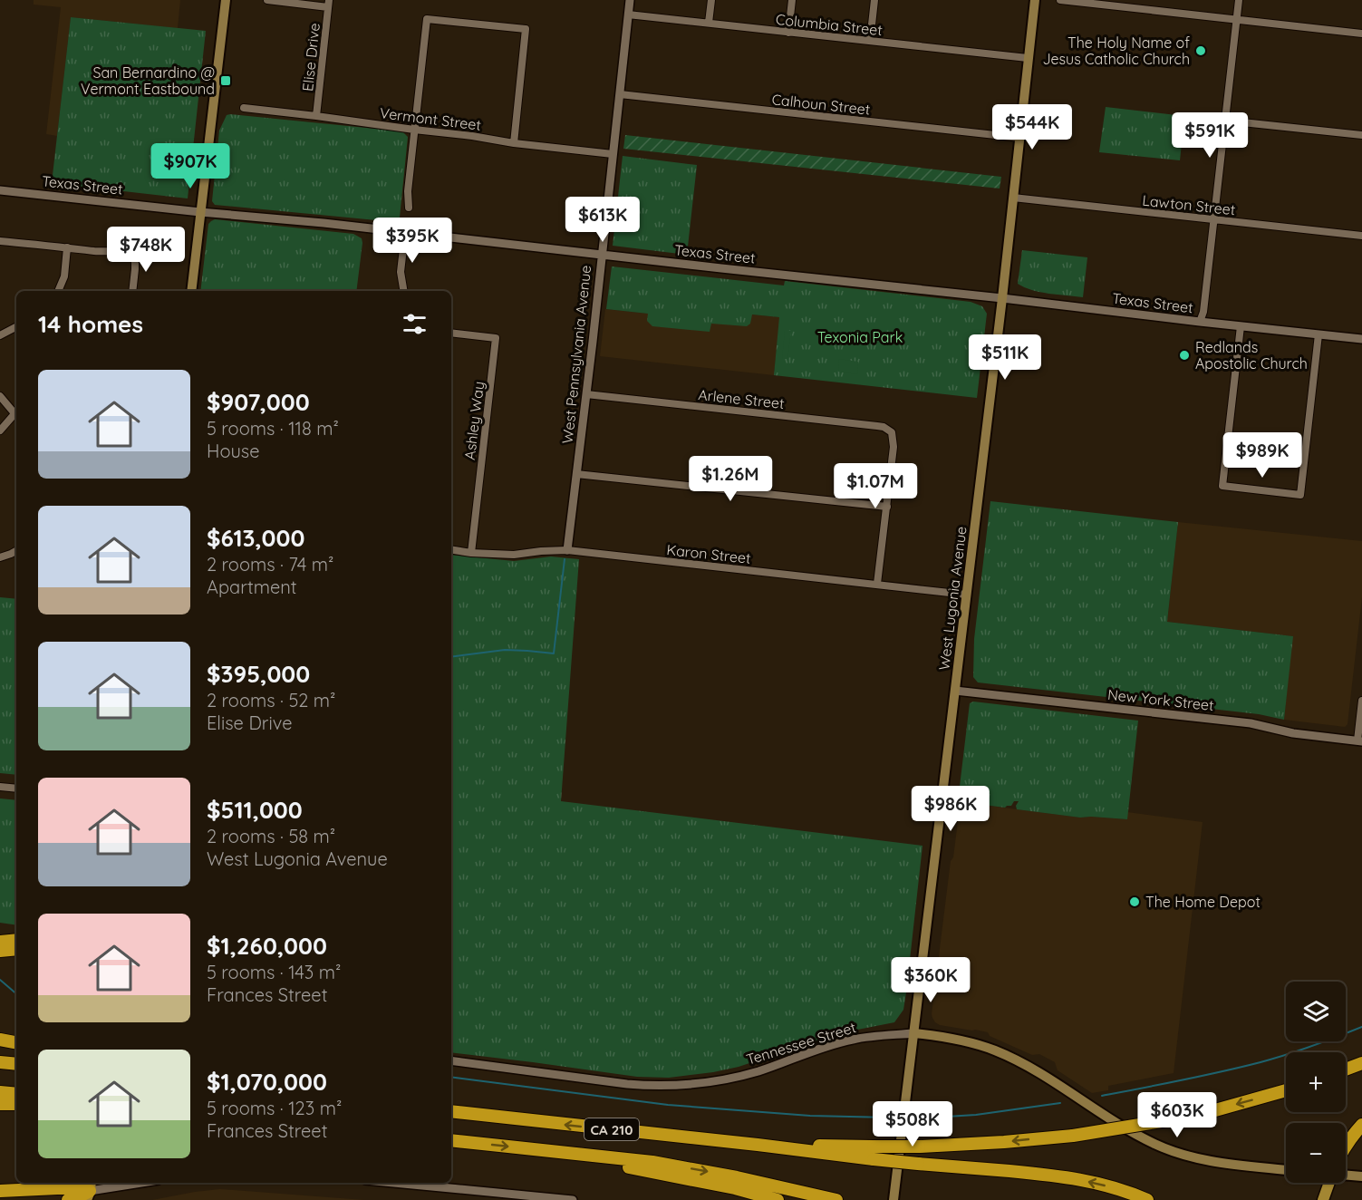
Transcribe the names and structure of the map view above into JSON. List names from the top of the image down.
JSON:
{
  "streets": {
    "highway": ["CA 210"],
    "main road": ["West Lugonia Avenue", "Tennessee Street"],
    "street": [
      "Columbia Street",
      "Elise Drive",
      "Calhoun Street",
      "Vermont Street",
      "Texas Street",
      "Lawton Street",
      "West Pennsylvania Avenue",
      "Arlene Street",
      "Ashley Way",
      "Karon Street",
      "New York Street"
    ]
  },
  "crossings": [
    ["Columbia Street", "West Pennsylvania Avenue"],
    ["Columbia Street", "West Lugonia Avenue"],
    ["Elise Drive", "Vermont Street"],
    ["Calhoun Street", "West Pennsylvania Avenue"],
    ["Calhoun Street", "West Lugonia Avenue"],
    ["Vermont Street", "West Pennsylvania Avenue"],
    ["Texas Street", "West Pennsylvania Avenue"],
    ["Texas Street", "West Lugonia Avenue"],
    ["Lawton Street", "West Lugonia Avenue"],
    ["West Pennsylvania Avenue", "Arlene Street"],
    ["West Pennsylvania Avenue", "Karon Street"],
    ["Ashley Way", "Karon Street"],
    ["Karon Street", "West Lugonia Avenue"],
    ["West Lugonia Avenue", "New York Street"],
    ["West Lugonia Avenue", "Tennessee Street"]
  ],
  "parks": ["Texonia Park"],
  "places": {
    "other": ["The Holy Name of Jesus Catholic Church", "Redlands Apostolic Church", "The Home Depot"],
    "transit": ["San Bernardino @ Vermont Eastbound"]
  },
  "page": {
    "price": [
      "$544K",
      "$591K",
      "$907K",
      "$613K",
      "$395K",
      "$748K",
      "$511K",
      "$989K",
      "$1.26M",
      "$1.07M",
      "$986K",
      "$360K",
      "$603K",
      "$508K"
    ],
    "heading": "14 homes",
    "list": [
      {
        "name": "$907,000",
        "note": "5 rooms · 118 m² · House"
      },
      {
        "name": "$613,000",
        "note": "2 rooms · 74 m² · Apartment"
      },
      {
        "name": "$395,000",
        "note": "2 rooms · 52 m² · Elise Drive"
      },
      {
        "name": "$511,000",
        "note": "2 rooms · 58 m² · West Lugonia Avenue"
      },
      {
        "name": "$1,260,000",
        "note": "5 rooms · 143 m² · Frances Street"
      },
      {
        "name": "$1,070,000",
        "note": "5 rooms · 123 m² · Frances Street"
      }
    ],
    "map_buttons": ["+", "−"]
  }
}
